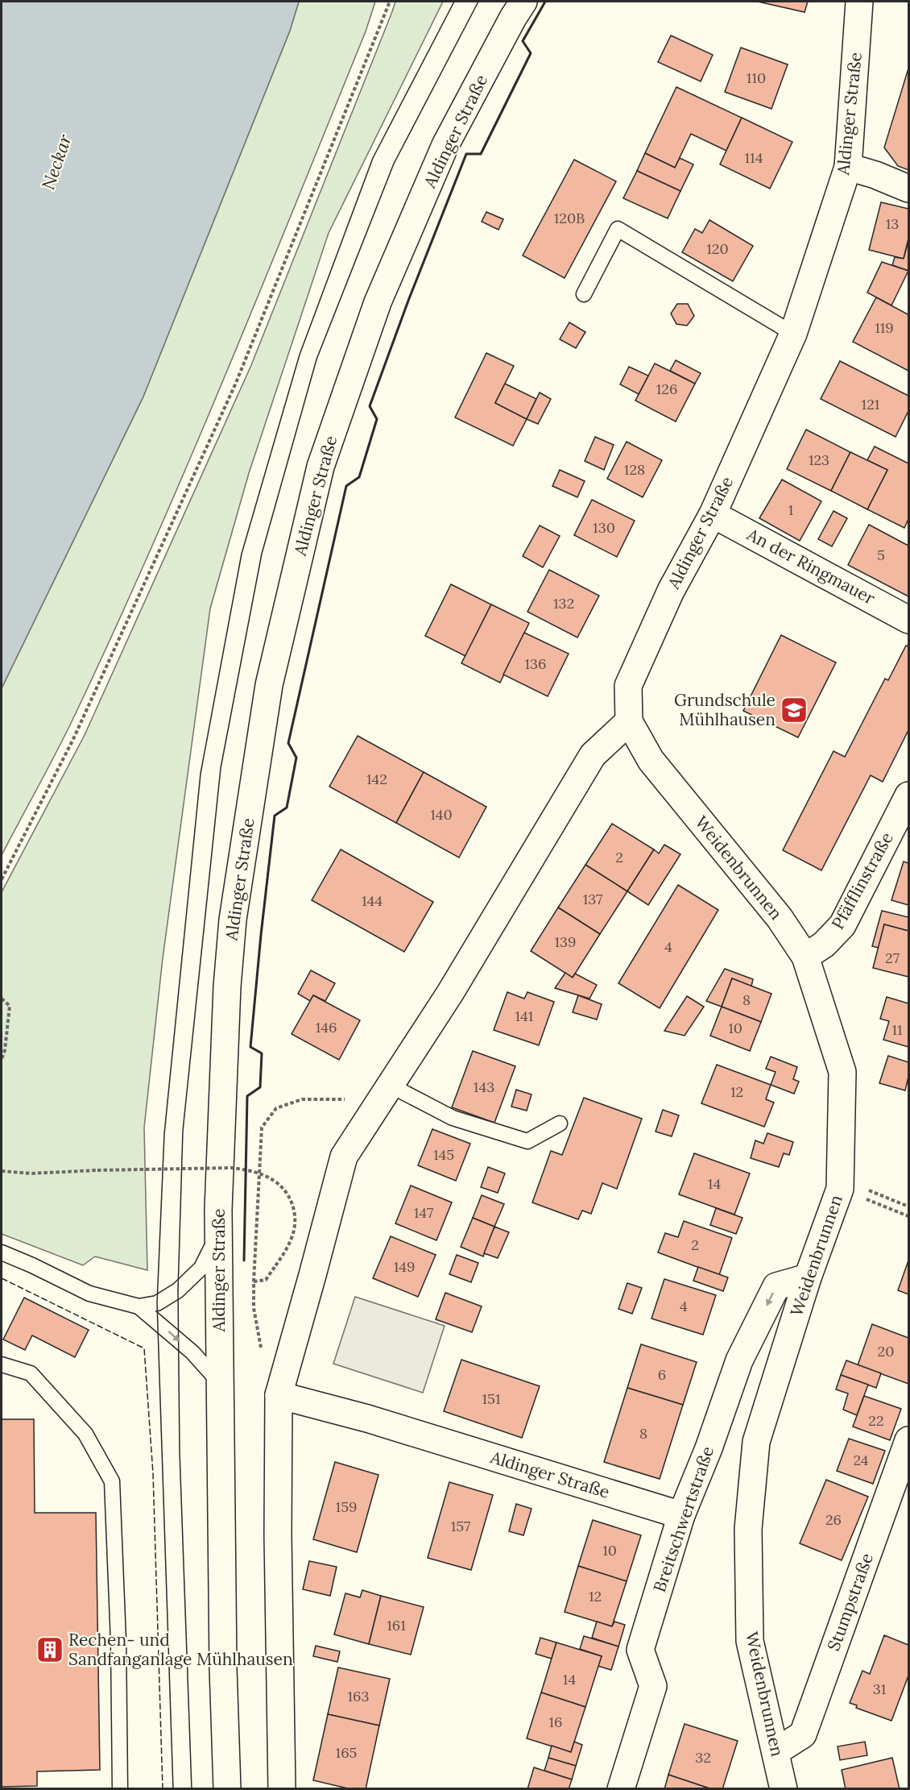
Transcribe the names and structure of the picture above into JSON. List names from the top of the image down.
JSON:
{
  "streets": {
    "street": [
      "Aldinger Straße",
      "An der Ringmauer",
      "Weidenbrunnen",
      "Pfäfflinstraße",
      "Breitschwertstraße",
      "Stumpstraße"
    ]
  },
  "crossings": [
    ["Aldinger Straße", "An der Ringmauer"],
    ["Aldinger Straße", "Weidenbrunnen"],
    ["Aldinger Straße", "Breitschwertstraße"],
    ["Weidenbrunnen", "Pfäfflinstraße"],
    ["Weidenbrunnen", "Breitschwertstraße"],
    ["Weidenbrunnen", "Stumpstraße"]
  ],
  "one_way": ["Breitschwertstraße"],
  "water": ["Neckar"],
  "places": {
    "school or university": ["Grundschule Mühlhausen"],
    "building": ["Rechen- und Sandfanganlage Mühlhausen"]
  },
  "house_numbers": [
    "110",
    "114",
    "120B",
    "13",
    "120",
    "119",
    "126",
    "121",
    "123",
    "128",
    "1",
    "130",
    "5",
    "132",
    "136",
    "142",
    "140",
    "2",
    "137",
    "144",
    "139",
    "4",
    "27",
    "8",
    "141",
    "146",
    "10",
    "11",
    "143",
    "12",
    "145",
    "14",
    "147",
    "2",
    "149",
    "4",
    "20",
    "6",
    "151",
    "22",
    "8",
    "24",
    "159",
    "26",
    "157",
    "10",
    "12",
    "161",
    "14",
    "31",
    "163",
    "16",
    "165",
    "32"
  ]
}
